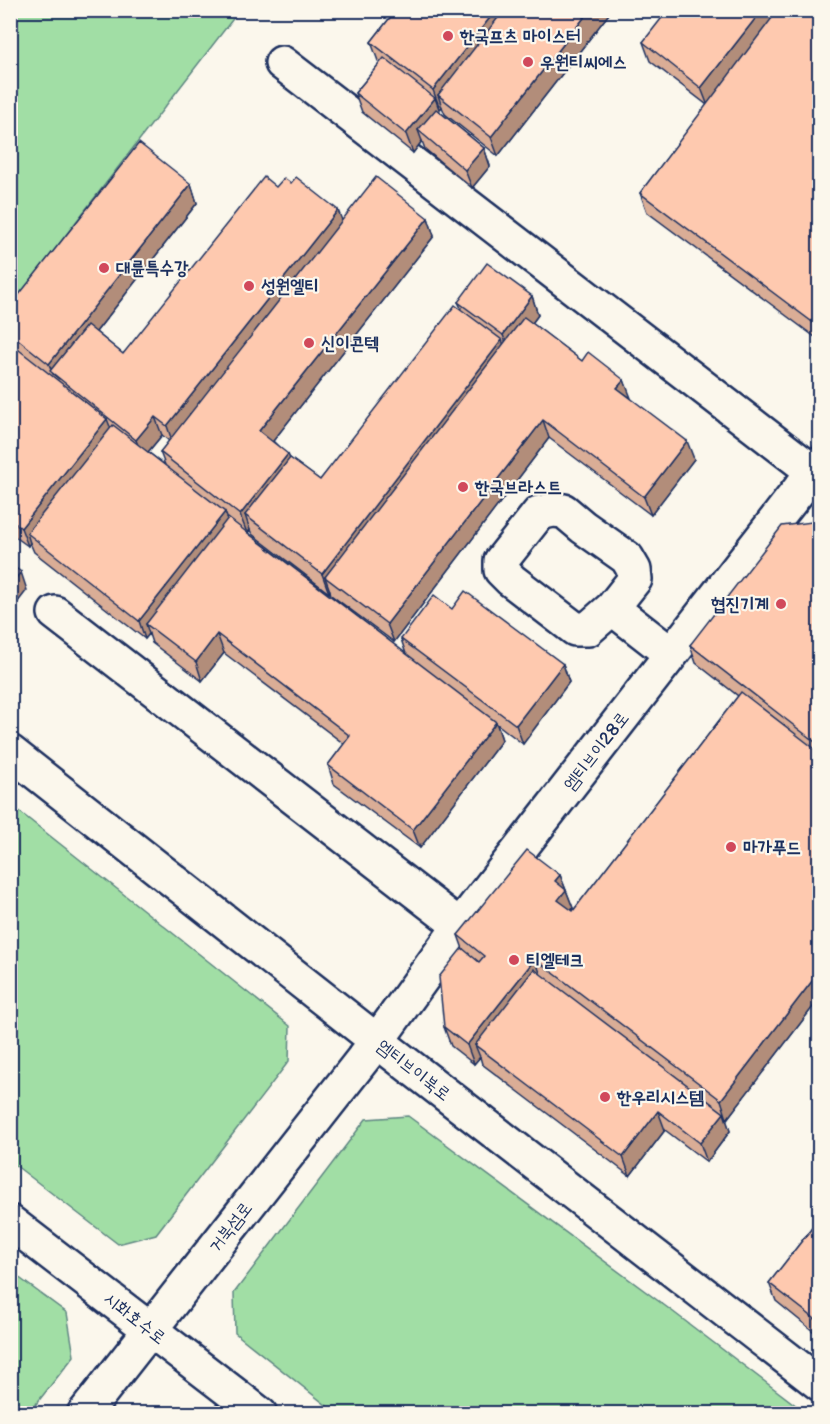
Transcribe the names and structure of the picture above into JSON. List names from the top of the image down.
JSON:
{
  "streets": {
    "street": [
      "엠티브이28로",
      "엠티브이북로",
      "거북섬로",
      "시화호수로"
    ]
  },
  "crossings": [
    ["엠티브이28로", "엠티브이북로"],
    ["엠티브이28로", "거북섬로"],
    ["엠티브이북로", "거북섬로"],
    ["거북섬로", "시화호수로"]
  ],
  "places": [
    "한국프츠 마이스터",
    "우원티씨에스",
    "대륜특수강",
    "성원엘티",
    "신이콘텍",
    "한국브라스트",
    "협진기계",
    "마가푸드",
    "티엘테크",
    "한우리시스템"
  ]
}
